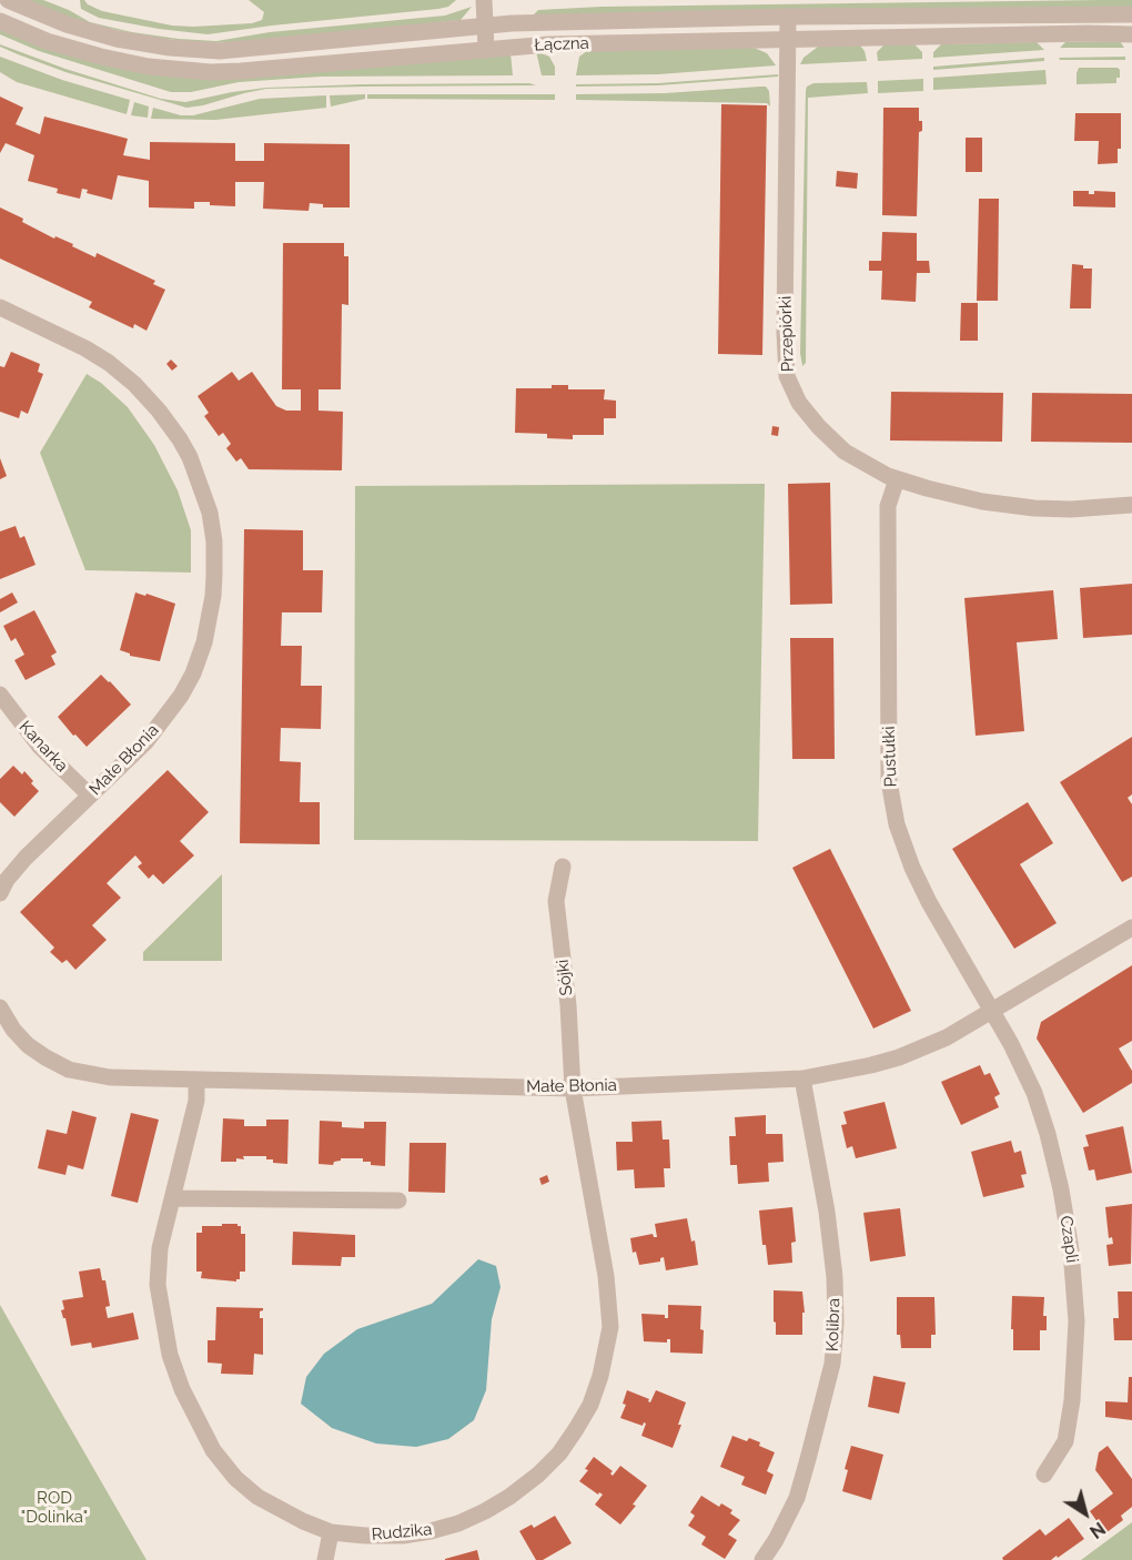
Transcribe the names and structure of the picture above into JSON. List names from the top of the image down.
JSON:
{
  "streets": {
    "street": [
      "Łączna",
      "Przepiórki",
      "Kanarka",
      "Pustułki",
      "Małe Błonia",
      "Sójki",
      "Czapli",
      "Kolibra",
      "Rudzika"
    ]
  },
  "crossings": [
    ["Łączna", "Przepiórki"],
    ["Przepiórki", "Pustułki"],
    ["Kanarka", "Małe Błonia"],
    ["Pustułki", "Małe Błonia"],
    ["Pustułki", "Czapli"],
    ["Małe Błonia", "Sójki"],
    ["Małe Błonia", "Czapli"],
    ["Małe Błonia", "Kolibra"],
    ["Małe Błonia", "Rudzika"],
    ["Sójki", "Rudzika"]
  ],
  "parks": ["ROD \"Dolinka\""],
  "north": "bottom right"
}
